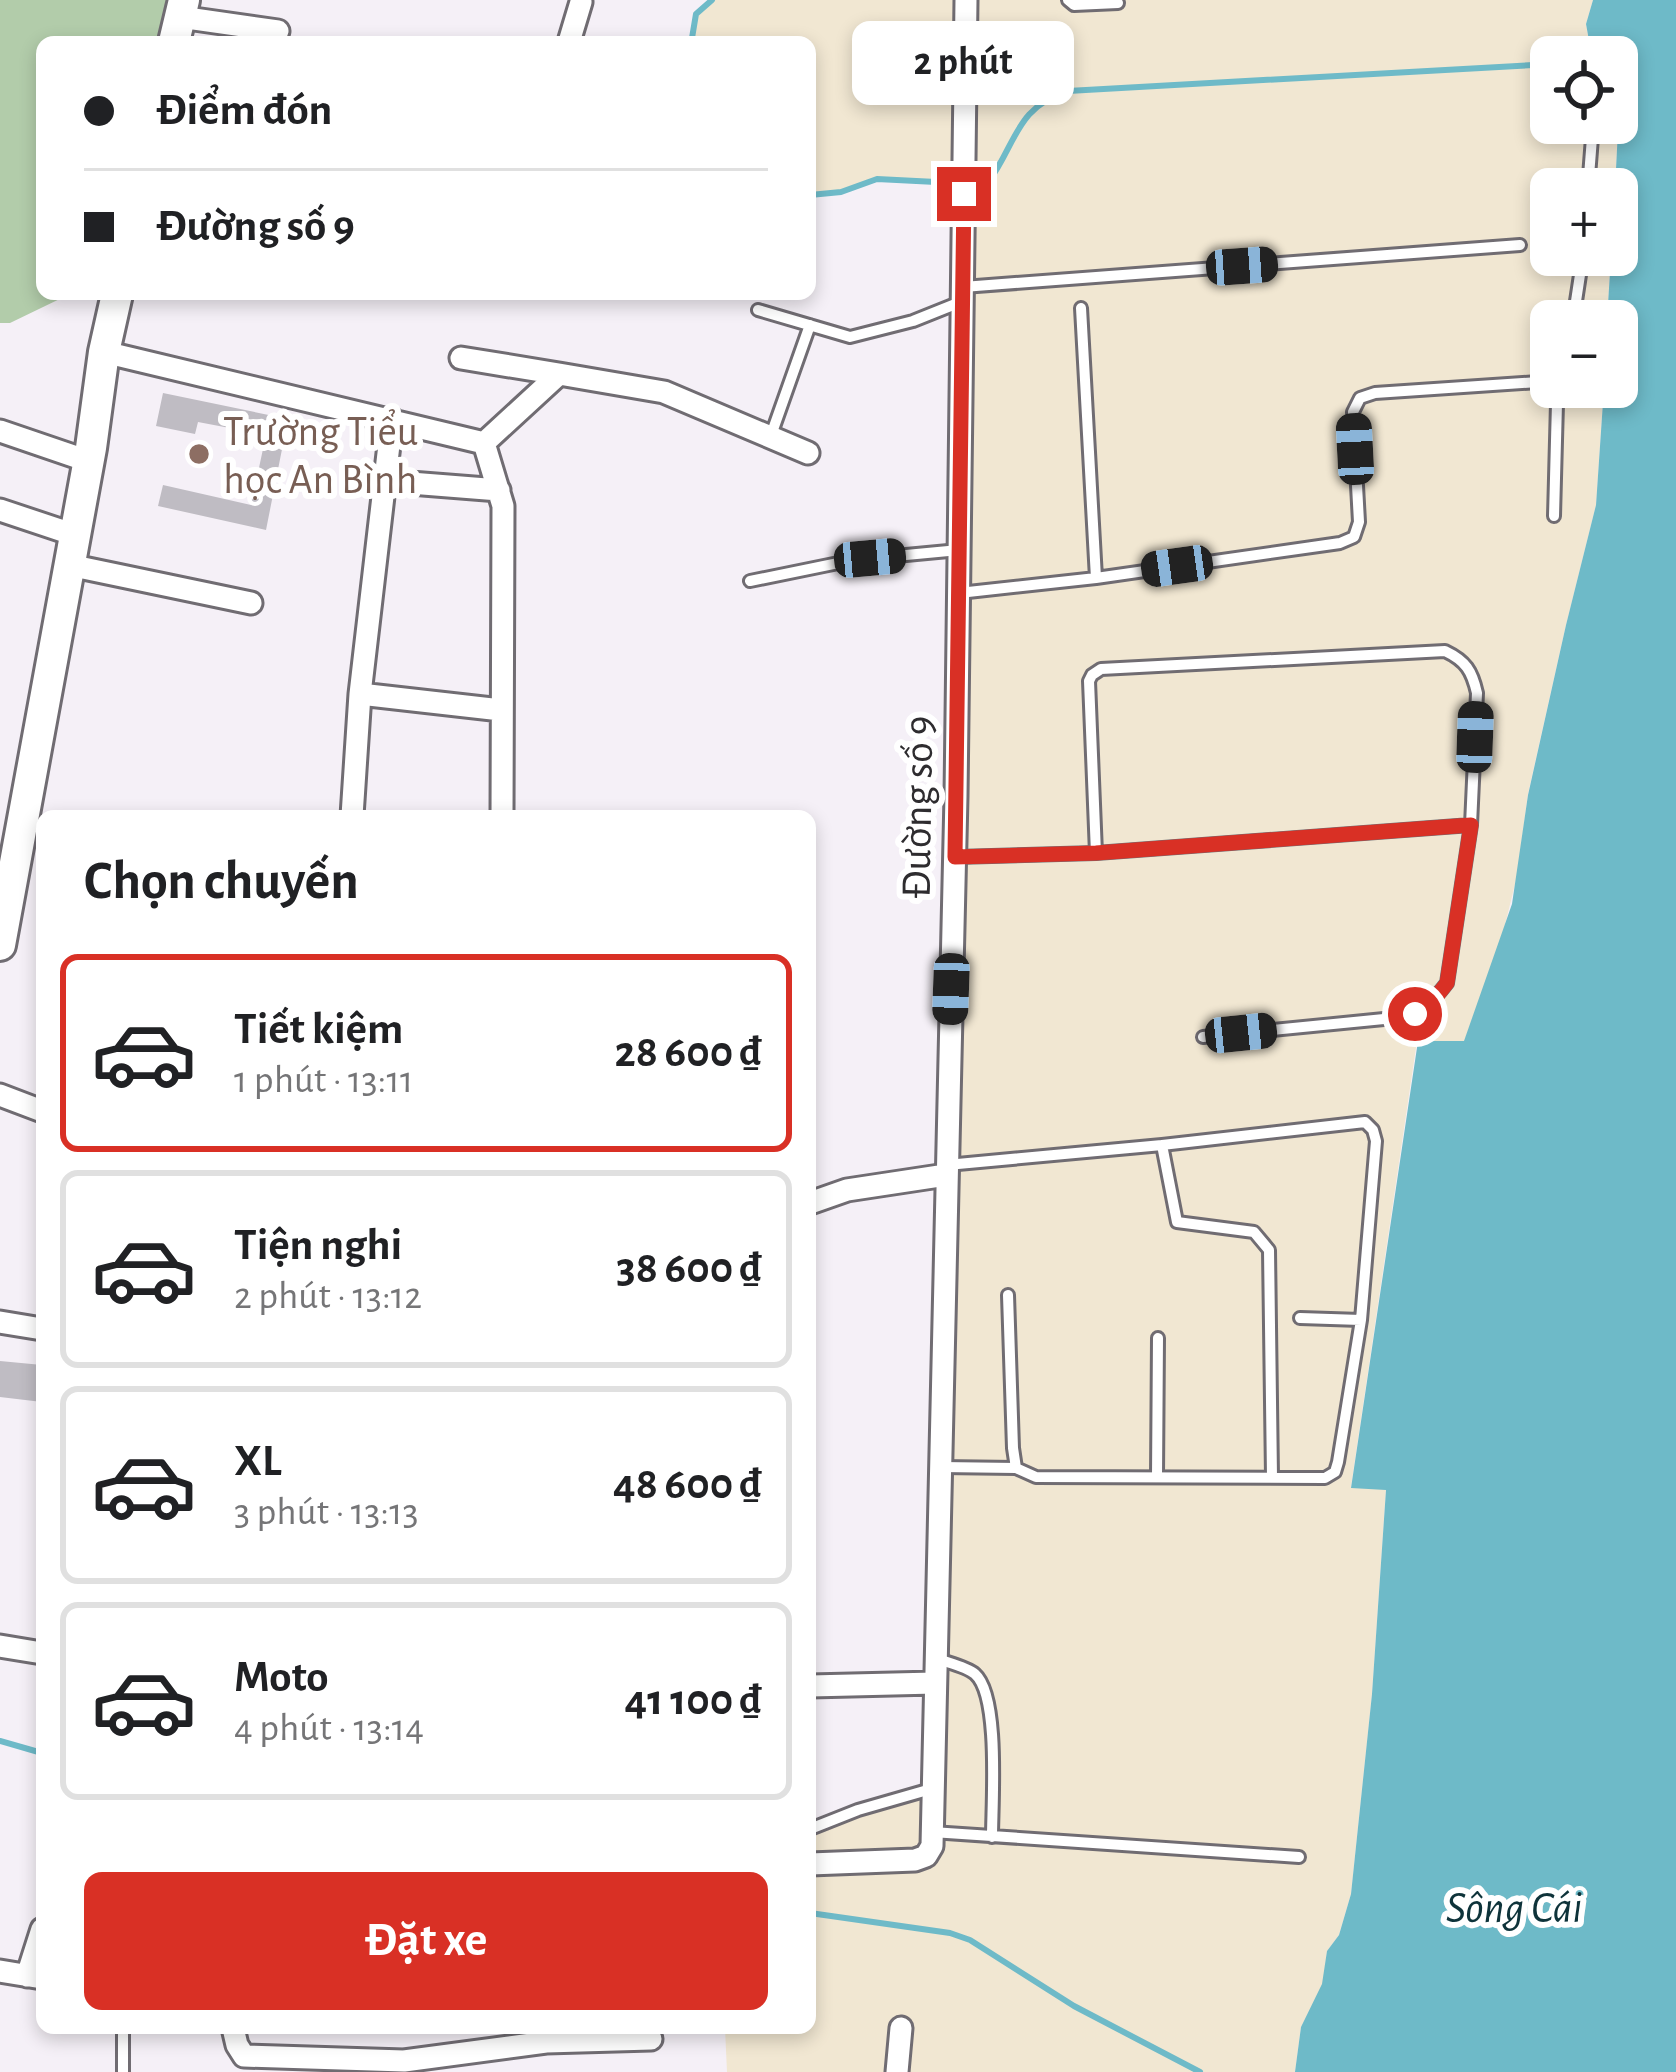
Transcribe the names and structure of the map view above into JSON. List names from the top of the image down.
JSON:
{
  "streets": {
    "street": ["Đường số 9"]
  },
  "water": ["Sông Cái"],
  "places": ["Trường Tiểu học An Bình"],
  "page": {
    "bubble": "2 phút",
    "map_buttons": ["+", "−"],
    "banner": ["Điểm đón", "Đường số 9"],
    "heading": "Chọn chuyến",
    "list": [
      {
        "name": "Tiết kiệm",
        "note": "1 phút · 13:11",
        "value": "28 600 ₫"
      },
      {
        "name": "Tiện nghi",
        "note": "2 phút · 13:12",
        "value": "38 600 ₫"
      },
      {
        "name": "XL",
        "note": "3 phút · 13:13",
        "value": "48 600 ₫"
      },
      {
        "name": "Moto",
        "note": "4 phút · 13:14",
        "value": "41 100 ₫"
      }
    ],
    "buttons": "Đặt xe"
  }
}
